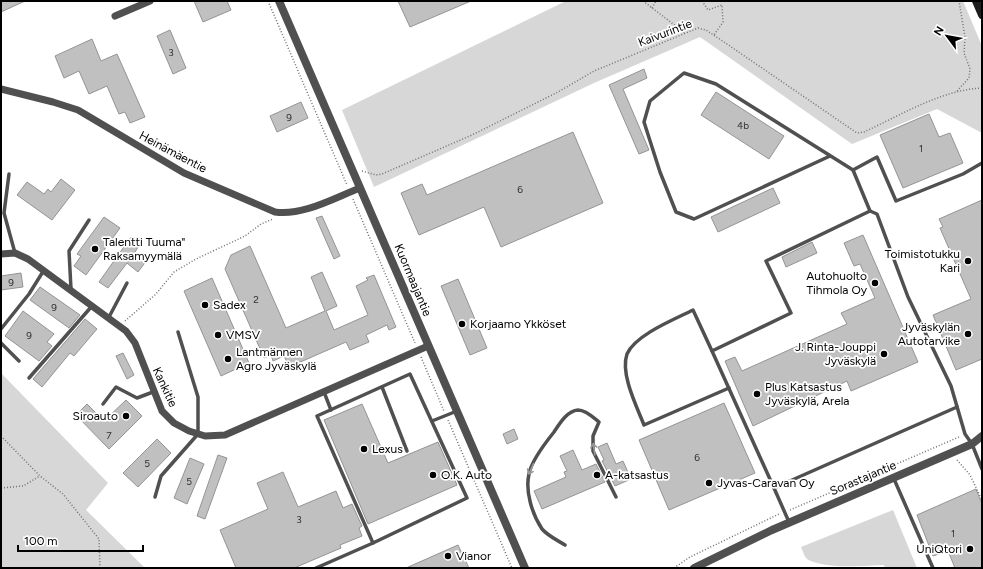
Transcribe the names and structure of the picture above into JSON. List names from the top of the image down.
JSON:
{
  "streets": {
    "street": [
      "Heinämäentie",
      "Kuormaajantie",
      "Kankitie",
      "Sorastajantie"
    ],
    "path": ["Kaivurintie"]
  },
  "crossings": [
    ["Kaivurintie", "Kuormaajantie"],
    ["Heinämäentie", "Kuormaajantie"],
    ["Kuormaajantie", "Kankitie"]
  ],
  "places": [
    "Talentti Tuuma\" Raksamyymälä",
    "Toimistotukku Kari",
    "Autohuolto Tihmola Oy",
    "Sadex",
    "Korjaamo Ykköset",
    "Jyväskylän Autotarvike",
    "VMSV",
    "J. Rinta-Jouppi Jyväskylä",
    "Lantmännen Agro Jyväskylä",
    "Plus Katsastus Jyväskylä, Arela",
    "Siroauto",
    "Lexus",
    "O.K. Auto",
    "A-katsastus",
    "Jyvas-Caravan Oy",
    "UniQtori",
    "Vianor"
  ],
  "house_numbers": [
    "3",
    "9",
    "4b",
    "1",
    "6",
    "9",
    "2",
    "9",
    "9",
    "7",
    "6",
    "5",
    "5",
    "3",
    "1"
  ],
  "scale_bar": "100 m",
  "north": "top left"
}
